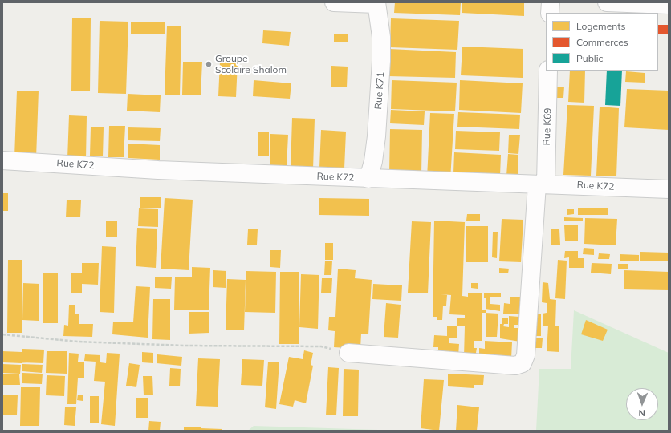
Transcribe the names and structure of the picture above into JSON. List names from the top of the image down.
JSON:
{
  "streets": {
    "street": ["Rue K71", "Rue K69", "Rue K72"]
  },
  "crossings": [
    ["Rue K71", "Rue K72"],
    ["Rue K69", "Rue K72"]
  ],
  "places": ["Groupe Scolaire Shalom"],
  "legend": ["Logements", "Commerces", "Public"],
  "north": "bottom"
}
